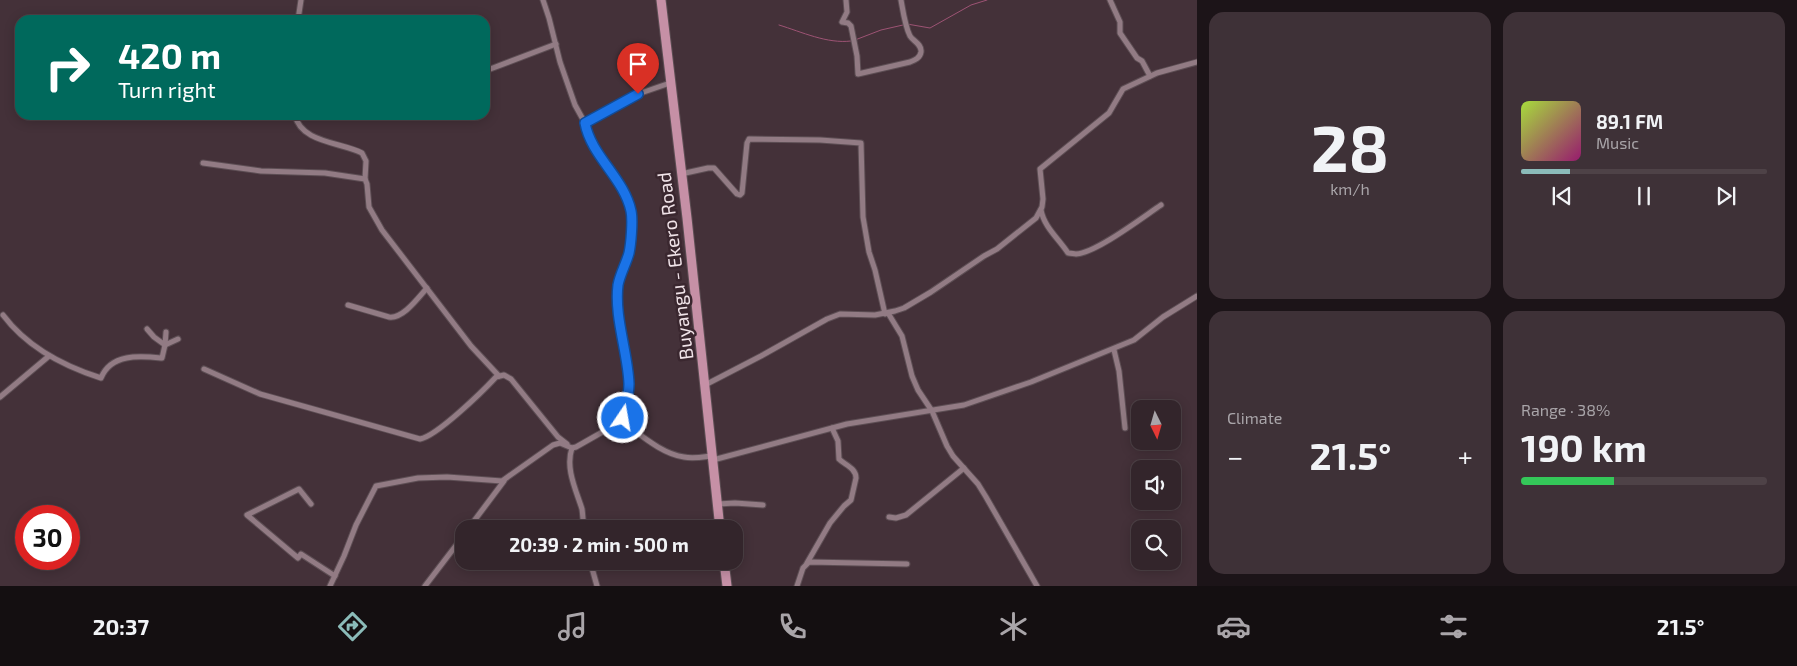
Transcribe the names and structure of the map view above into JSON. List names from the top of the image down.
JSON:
{
  "streets": {
    "main road": ["Buyangu - Ekero Road"]
  },
  "north": "bottom",
  "page": {
    "tile": [
      ["28", "km/h"],
      "Climate",
      ["Range · 38%", "190 km"]
    ],
    "turn": ["420 m", "Turn right"],
    "song": ["89.1 FM", "Music"],
    "heat": ["−", "21.5°", "+"],
    "limit": "30",
    "trip": "20:39 · 2 min · 500 m",
    "tabs": ["20:37", "21.5°"]
  }
}
